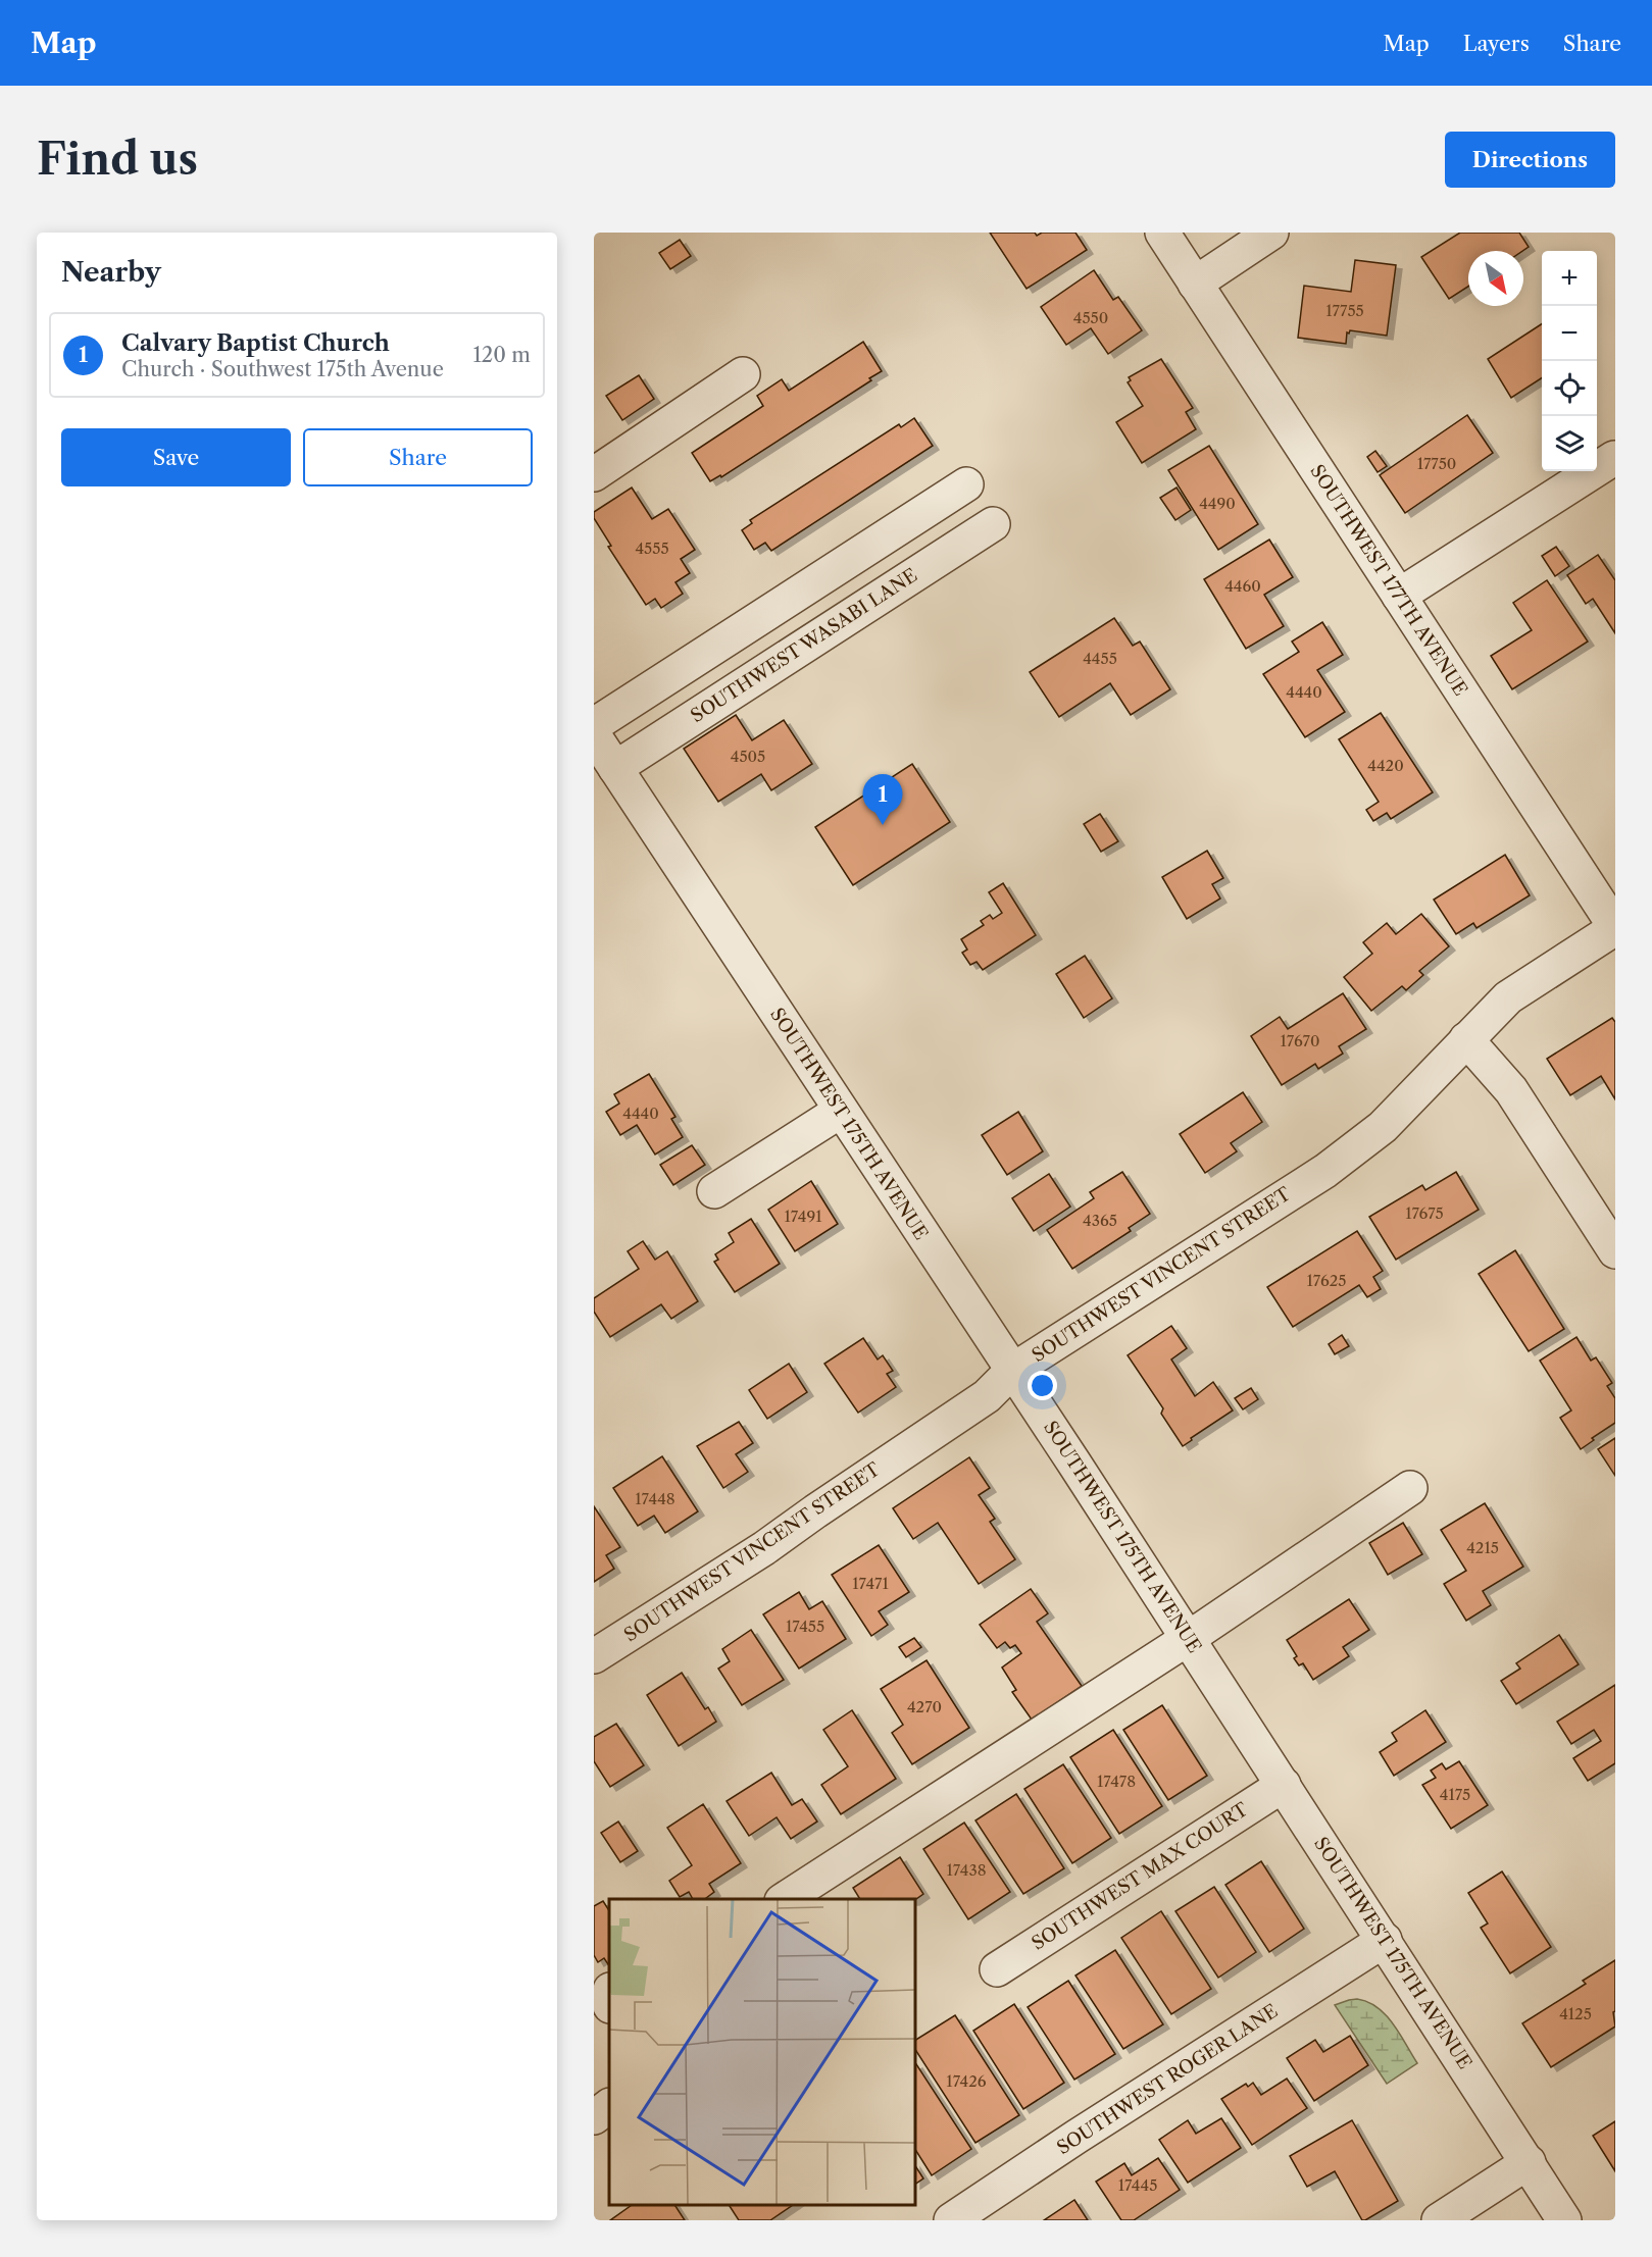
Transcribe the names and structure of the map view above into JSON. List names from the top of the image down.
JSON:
{
  "streets": {
    "street": [
      "SOUTHWEST 177TH AVENUE",
      "SOUTHWEST WASABI LANE",
      "SOUTHWEST 175TH AVENUE",
      "SOUTHWEST VINCENT STREET",
      "SOUTHWEST MAX COURT",
      "SOUTHWEST ROGER LANE"
    ]
  },
  "crossings": [
    ["SOUTHWEST 177TH AVENUE", "SOUTHWEST VINCENT STREET"],
    ["SOUTHWEST WASABI LANE", "SOUTHWEST 175TH AVENUE"],
    ["SOUTHWEST 175TH AVENUE", "SOUTHWEST VINCENT STREET"],
    ["SOUTHWEST 175TH AVENUE", "SOUTHWEST MAX COURT"],
    ["SOUTHWEST 175TH AVENUE", "SOUTHWEST ROGER LANE"]
  ],
  "house_numbers": [
    "17755",
    "4550",
    "17750",
    "4490",
    "4555",
    "4460",
    "4455",
    "4440",
    "4505",
    "4420",
    "17670",
    "4440",
    "17675",
    "17491",
    "4365",
    "17625",
    "17448",
    "4215",
    "17471",
    "17455",
    "4270",
    "17478",
    "4175",
    "17438",
    "4125",
    "17426",
    "17445"
  ],
  "north": "bottom right",
  "page": {
    "header": "Map",
    "nav": ["Map", "Layers", "Share"],
    "buttons": [
      "Directions",
      ["Save", "Share"]
    ],
    "title": "Find us",
    "heading": "Nearby",
    "map_buttons": ["+", "−"],
    "list": [
      {
        "mark": "1",
        "name": "Calvary Baptist Church",
        "note": "Church · Southwest 175th Avenue",
        "value": "120 m"
      }
    ],
    "pins": "1"
  }
}
